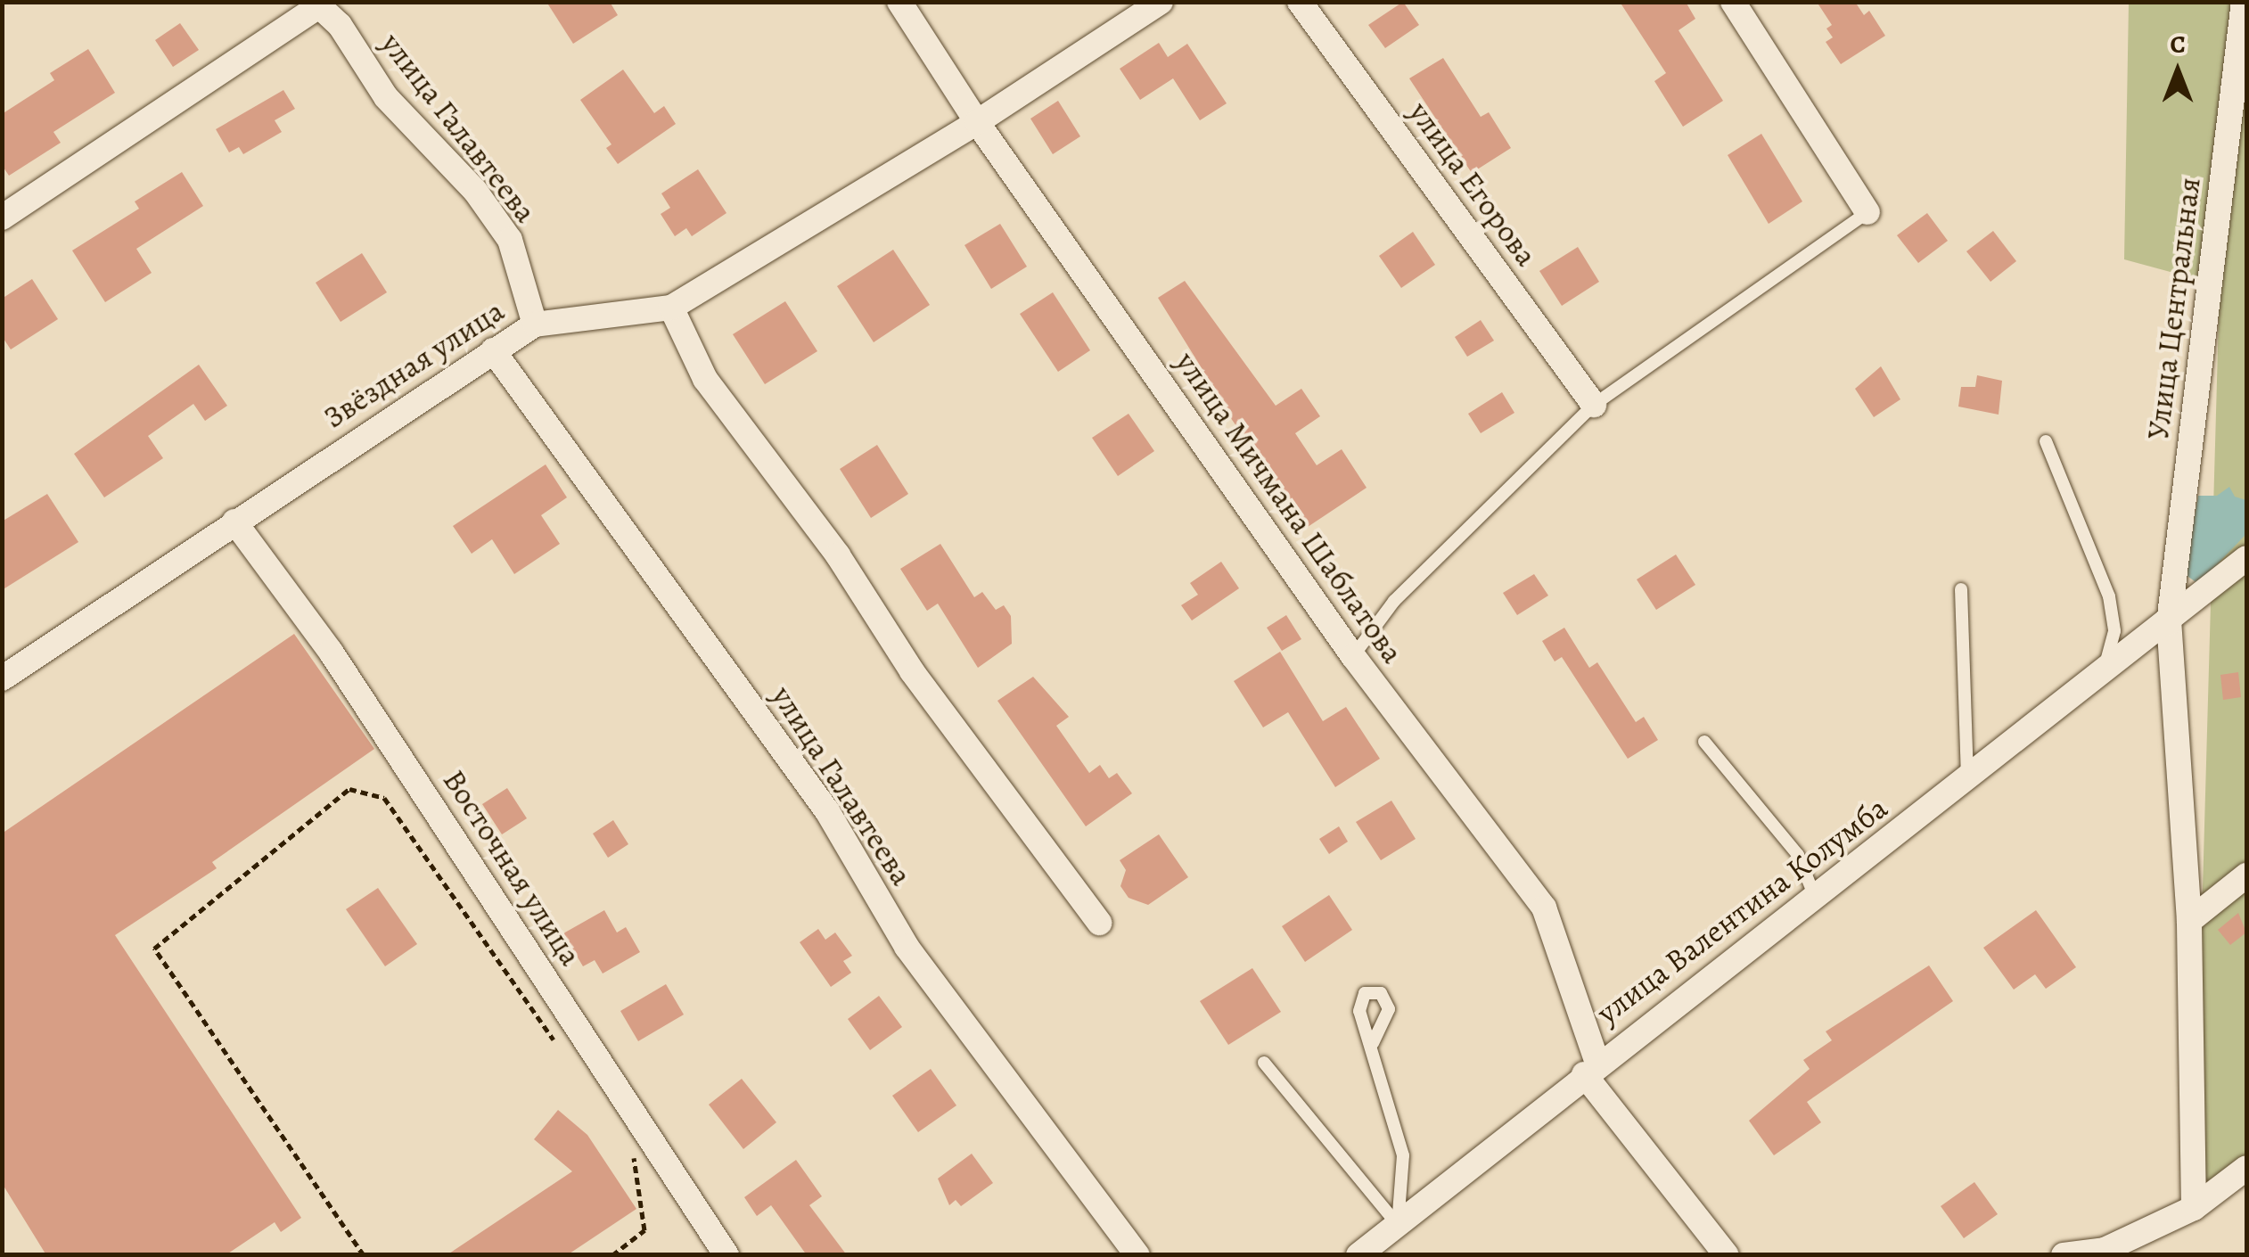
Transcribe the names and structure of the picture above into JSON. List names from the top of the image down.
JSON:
{
  "streets": {
    "street": [
      "улица Галавтеева",
      "улица Егорова",
      "Улица Центральная",
      "Звёздная улица",
      "улица Мичмана Шаблатова",
      "Восточная улица",
      "улица Валентина Колумба"
    ]
  },
  "crossings": [
    ["улица Галавтеева", "Звёздная улица"],
    ["Улица Центральная", "улица Валентина Колумба"],
    ["Звёздная улица", "улица Мичмана Шаблатова"],
    ["Звёздная улица", "Восточная улица"],
    ["улица Мичмана Шаблатова", "улица Валентина Колумба"]
  ],
  "north": "top"
}
